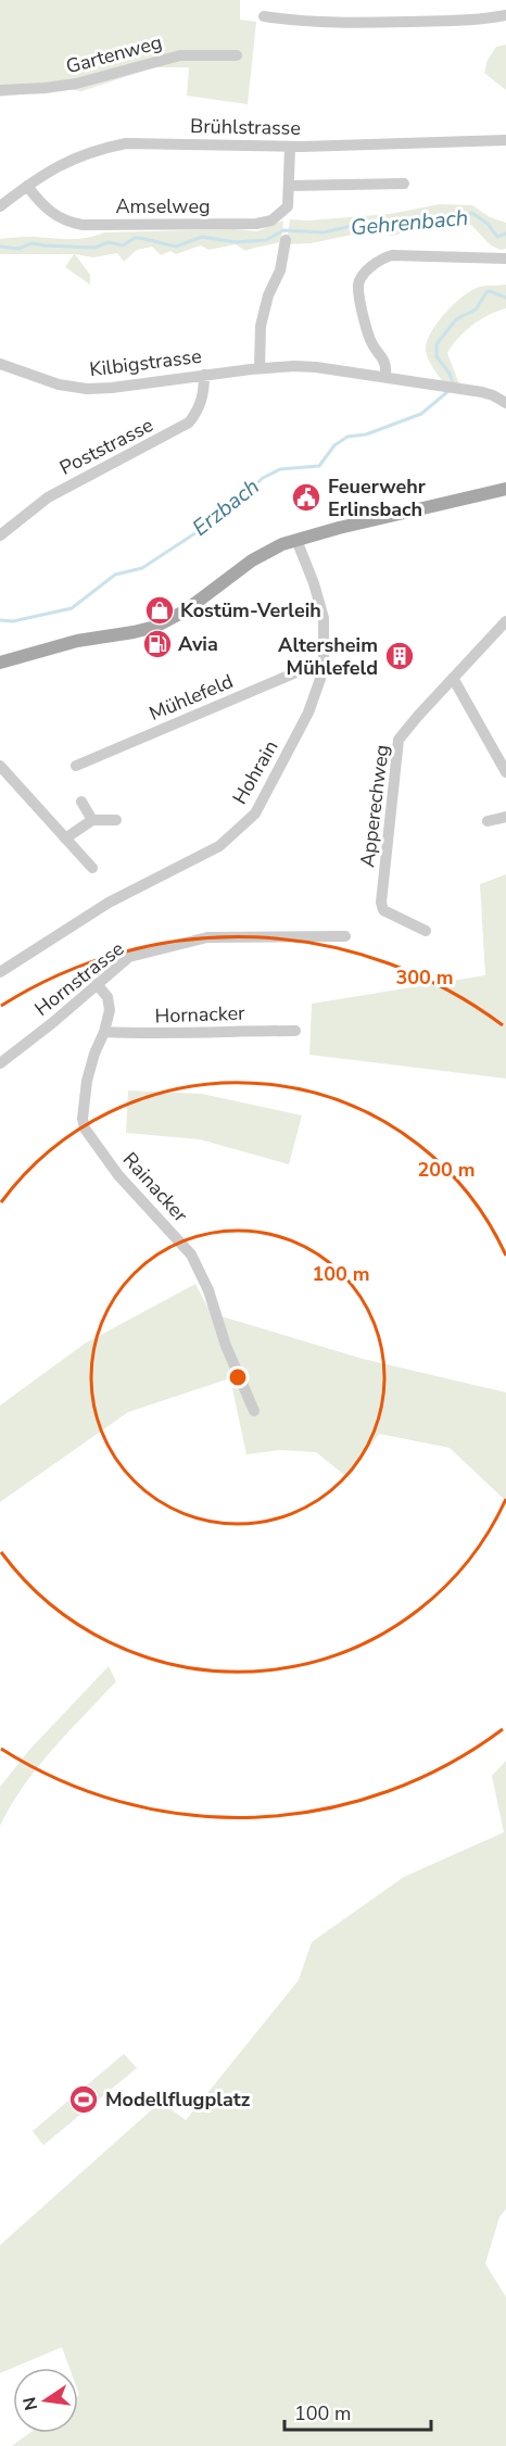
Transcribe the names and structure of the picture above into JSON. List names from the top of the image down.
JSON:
{
  "streets": {
    "street": [
      "Gartenweg",
      "Brühlstrasse",
      "Amselweg",
      "Kilbigstrasse",
      "Poststrasse",
      "Mühlefeld",
      "Hohrain",
      "Apperechweg",
      "Hornstrasse",
      "Hornacker",
      "Rainacker"
    ]
  },
  "crossings": [
    ["Brühlstrasse", "Amselweg"],
    ["Kilbigstrasse", "Poststrasse"],
    ["Mühlefeld", "Hohrain"],
    ["Hornstrasse", "Rainacker"],
    ["Hornacker", "Rainacker"]
  ],
  "water": ["Gehrenbach", "Erzbach"],
  "places": {
    "public building": ["Feuerwehr Erlinsbach"],
    "shop": ["Kostüm-Verleih"],
    "fuel station": ["Avia"],
    "building": ["Altersheim Mühlefeld"],
    "sports": ["Modellflugplatz"]
  },
  "scale_bar": "100 m",
  "north": "left",
  "rings": ["300 m", "200 m", "100 m"]
}
